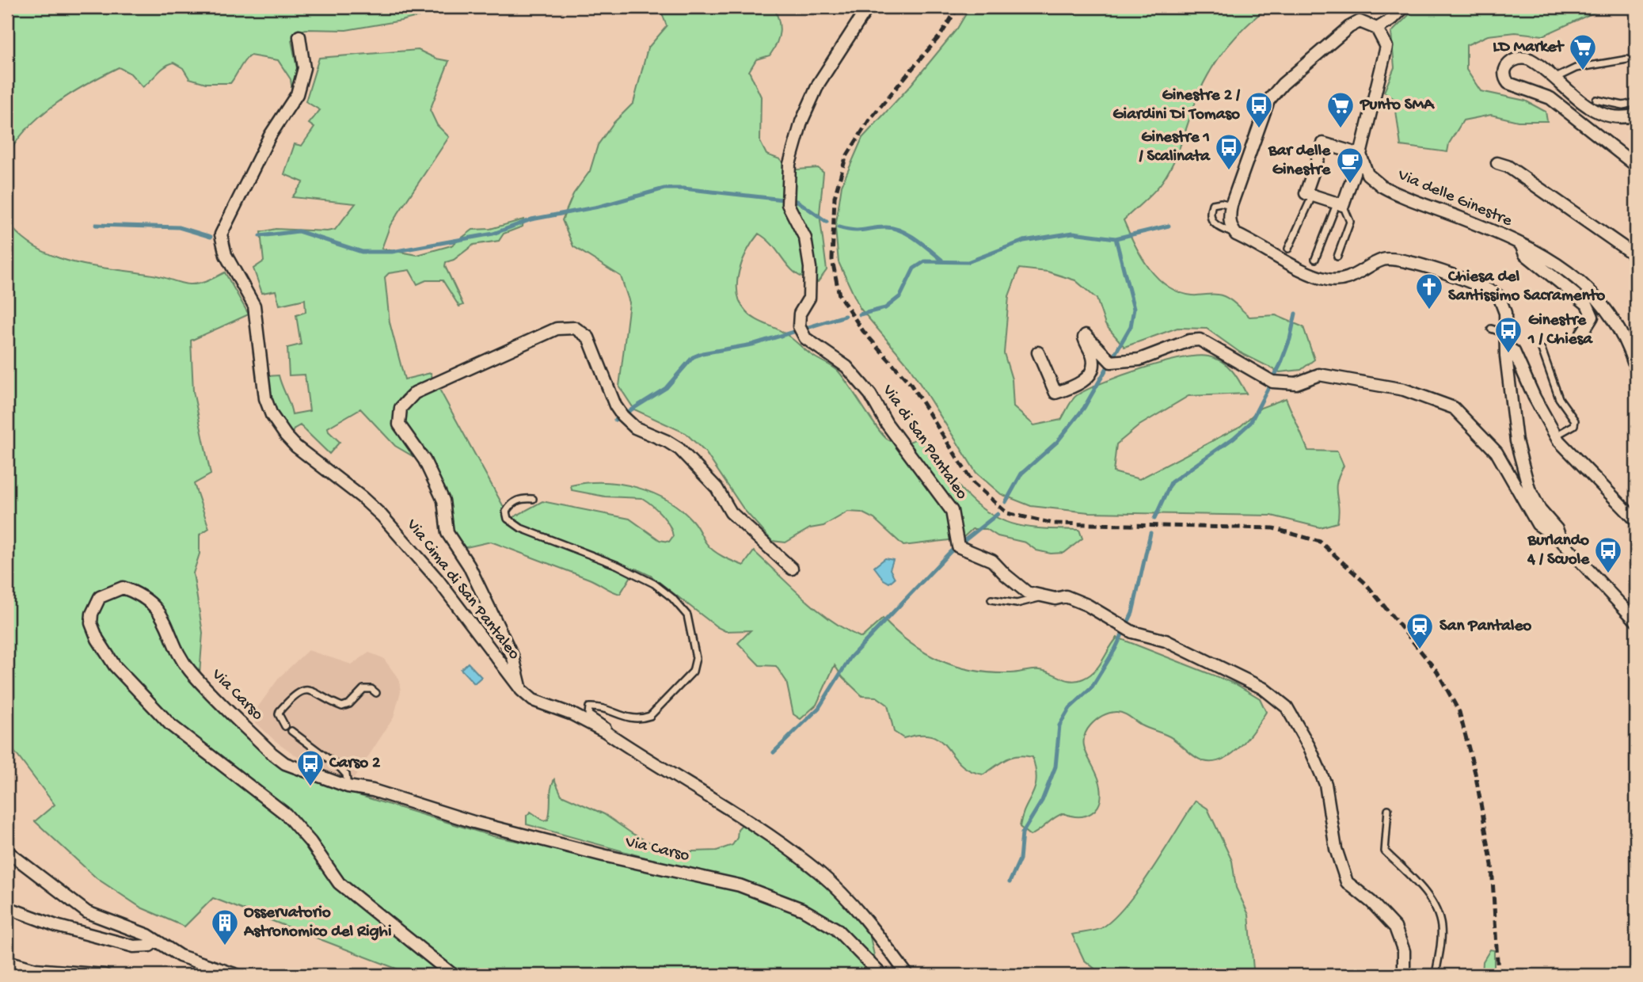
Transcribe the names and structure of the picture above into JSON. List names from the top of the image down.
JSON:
{
  "streets": {
    "street": [
      "Via delle Ginestre",
      "Via di San Pantaleo",
      "Via Cima di San Pantaleo",
      "Via Carso"
    ]
  },
  "places": {
    "supermarket": ["LD Market", "Punto SMA"],
    "bus stop": [
      "Ginestre 2 / Giardini Di Tomaso",
      "Ginestre 1 / Scalinata",
      "Ginestre 1 / Chiesa",
      "Burlando 4 / Scuole",
      "Carso 2"
    ],
    "cafe": ["Bar delle Ginestre"],
    "church": ["Chiesa del Santissimo Sacramento"],
    "station": ["San Pantaleo"],
    "building": ["Osservatorio Astronomico del Righi"]
  }
}
